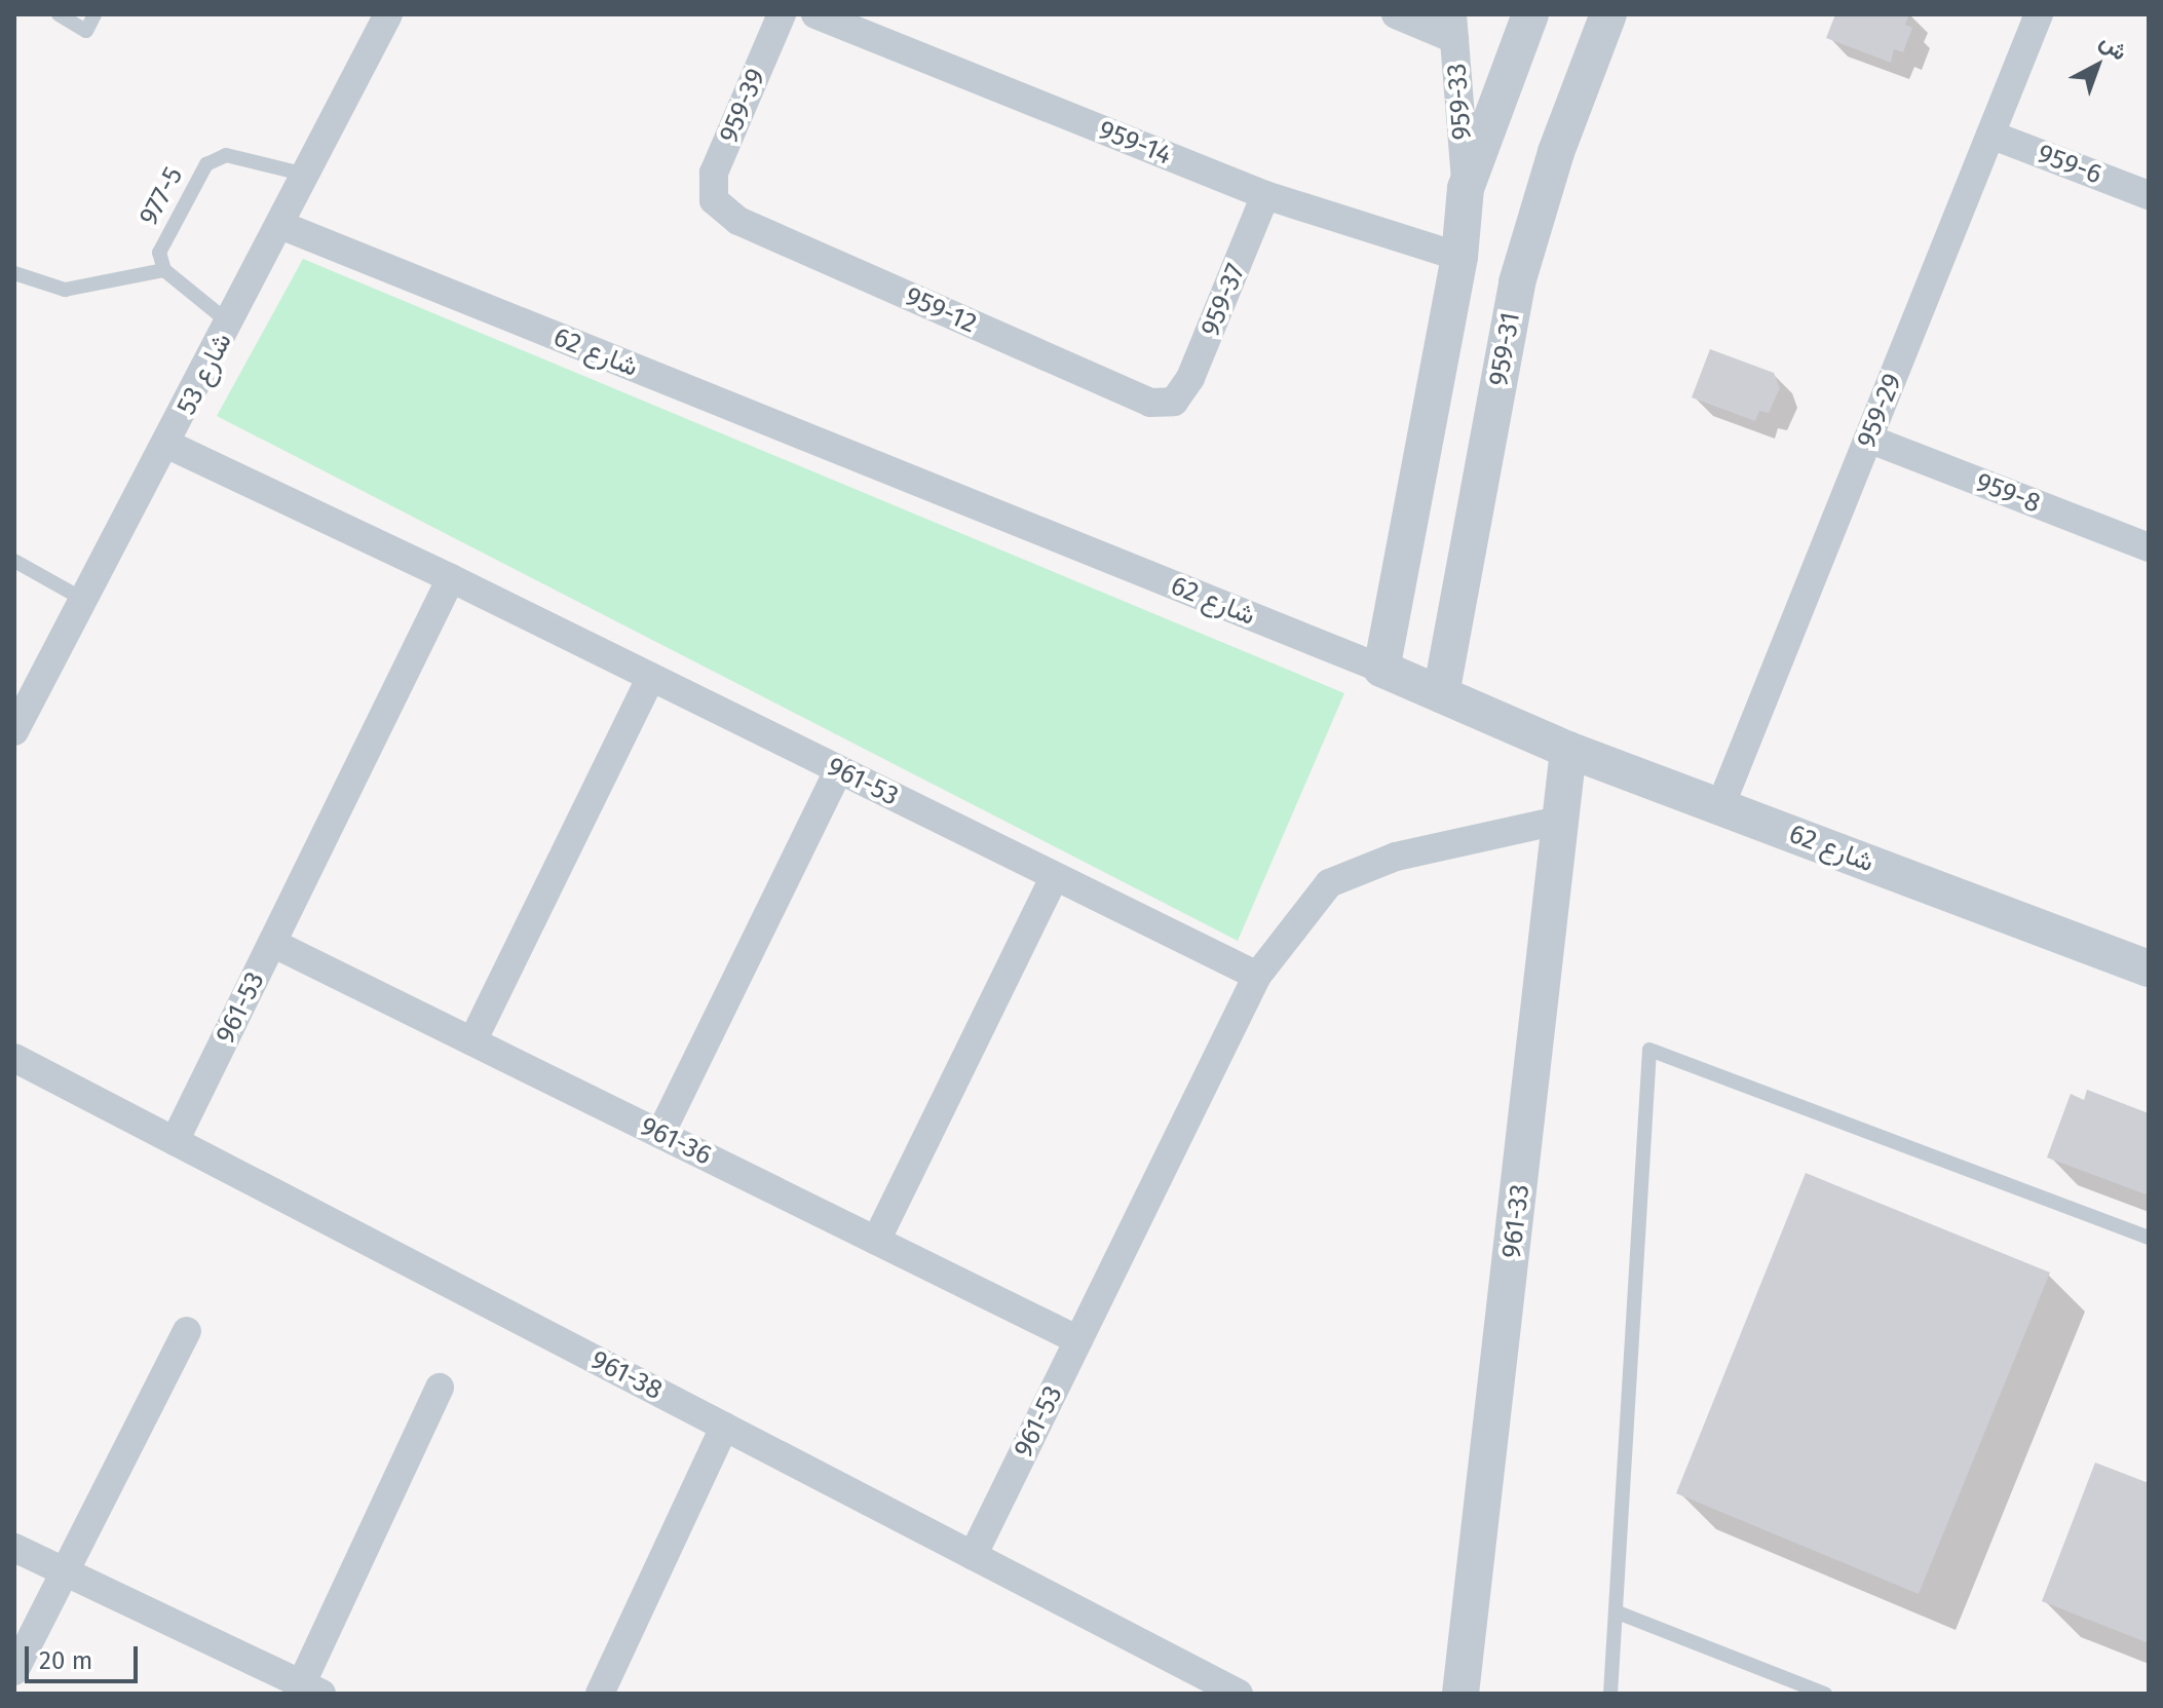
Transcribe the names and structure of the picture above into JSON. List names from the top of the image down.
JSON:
{
  "streets": {
    "street": [
      "959-33",
      "959-39",
      "959-14",
      "959-6",
      "959-37",
      "959-12",
      "959-31",
      "شارع 62",
      "شارع 53",
      "959-29",
      "959-8",
      "961-53",
      "961-36",
      "961-33",
      "961-38"
    ],
    "lane": ["977-5"]
  },
  "crossings": [
    ["959-39", "959-12"],
    ["959-14", "959-37"],
    ["959-6", "959-29"],
    ["977-5", "شارع 53"],
    ["959-37", "959-12"],
    ["959-31", "شارع 62"],
    ["شارع 62", "شارع 53"],
    ["شارع 62", "959-29"],
    ["شارع 62", "961-33"],
    ["959-29", "959-8"],
    ["961-53", "961-36"],
    ["961-53", "961-38"]
  ],
  "scale_bar": "20 m",
  "north": "top right"
}
